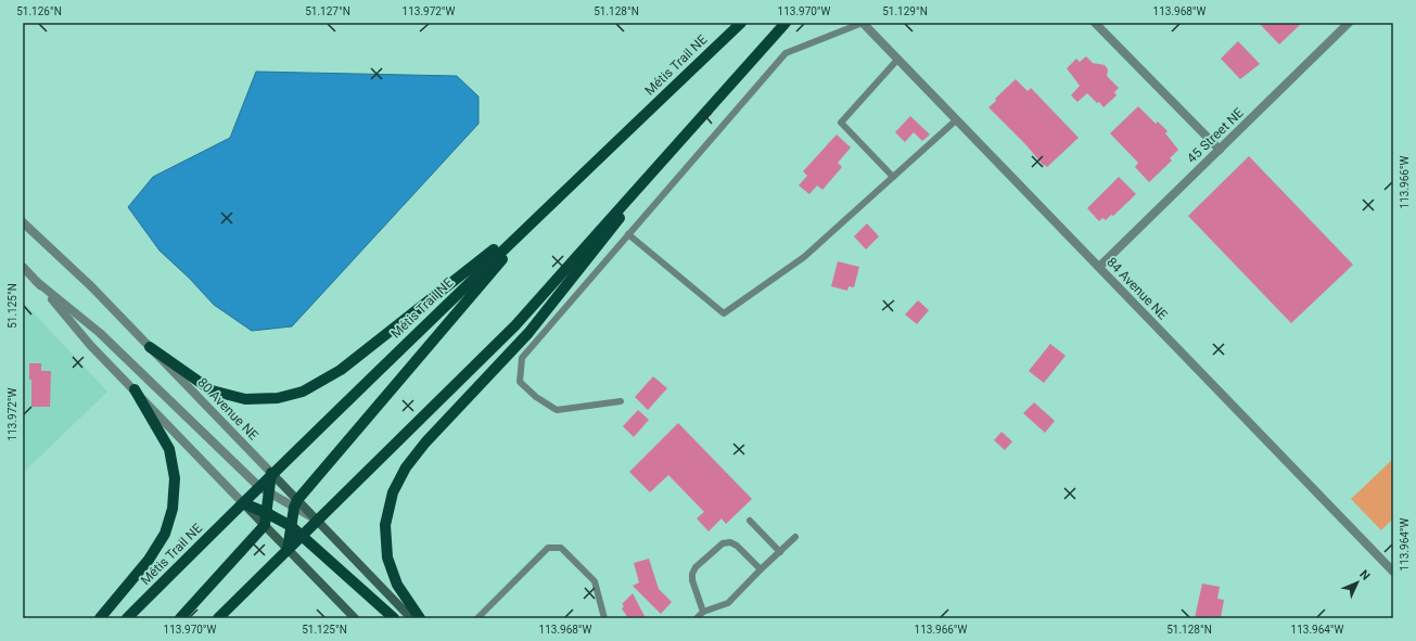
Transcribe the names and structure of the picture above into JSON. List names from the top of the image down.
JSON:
{
  "streets": {
    "main road": ["Métis Trail NE", "80 Avenue NE"],
    "street": ["45 Street NE", "84 Avenue NE"]
  },
  "crossings": [
    ["Métis Trail NE", "80 Avenue NE"],
    ["45 Street NE", "84 Avenue NE"]
  ],
  "north": "top right",
  "coordinates": [
    "51.126°N",
    "51.127°N",
    "113.972°W",
    "51.128°N",
    "113.970°W",
    "51.129°N",
    "113.968°W",
    "113.966°W",
    "51.125°N",
    "113.964°W"
  ]
}
